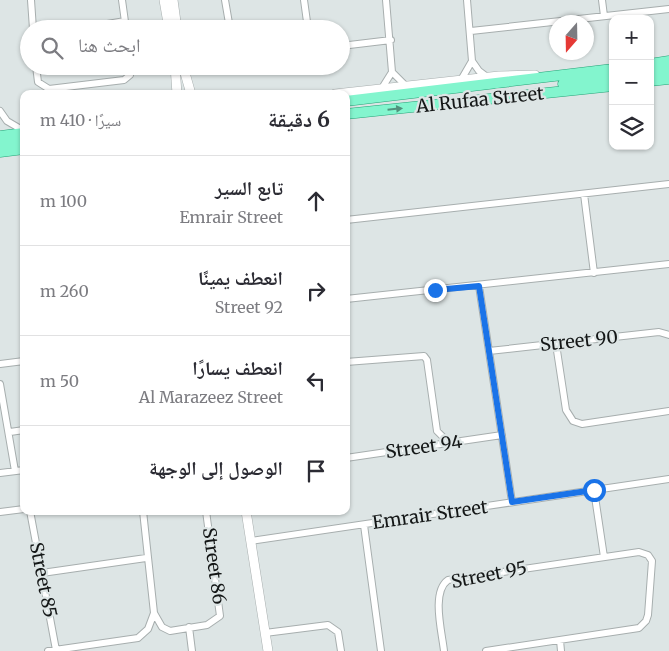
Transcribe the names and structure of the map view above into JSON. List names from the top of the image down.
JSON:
{
  "streets": {
    "main road": ["Al Rufaa Street"],
    "street": [
      "Street 90",
      "Street 94",
      "Emrair Street",
      "Street 86",
      "Street 95",
      "Street 85"
    ]
  },
  "north": "bottom",
  "page": {
    "map_buttons": ["+", "−"],
    "search": "ابحث هنا",
    "heading": ["6 دقيقة", "سيرًا · 410 m"],
    "list": [
      ["تابع السير", "Emrair Street", "100 m"],
      ["انعطف يمينًا", "Street 92", "260 m"],
      ["انعطف يسارًا", "Al Marazeez Street", "50 m"],
      "الوصول إلى الوجهة"
    ]
  }
}
